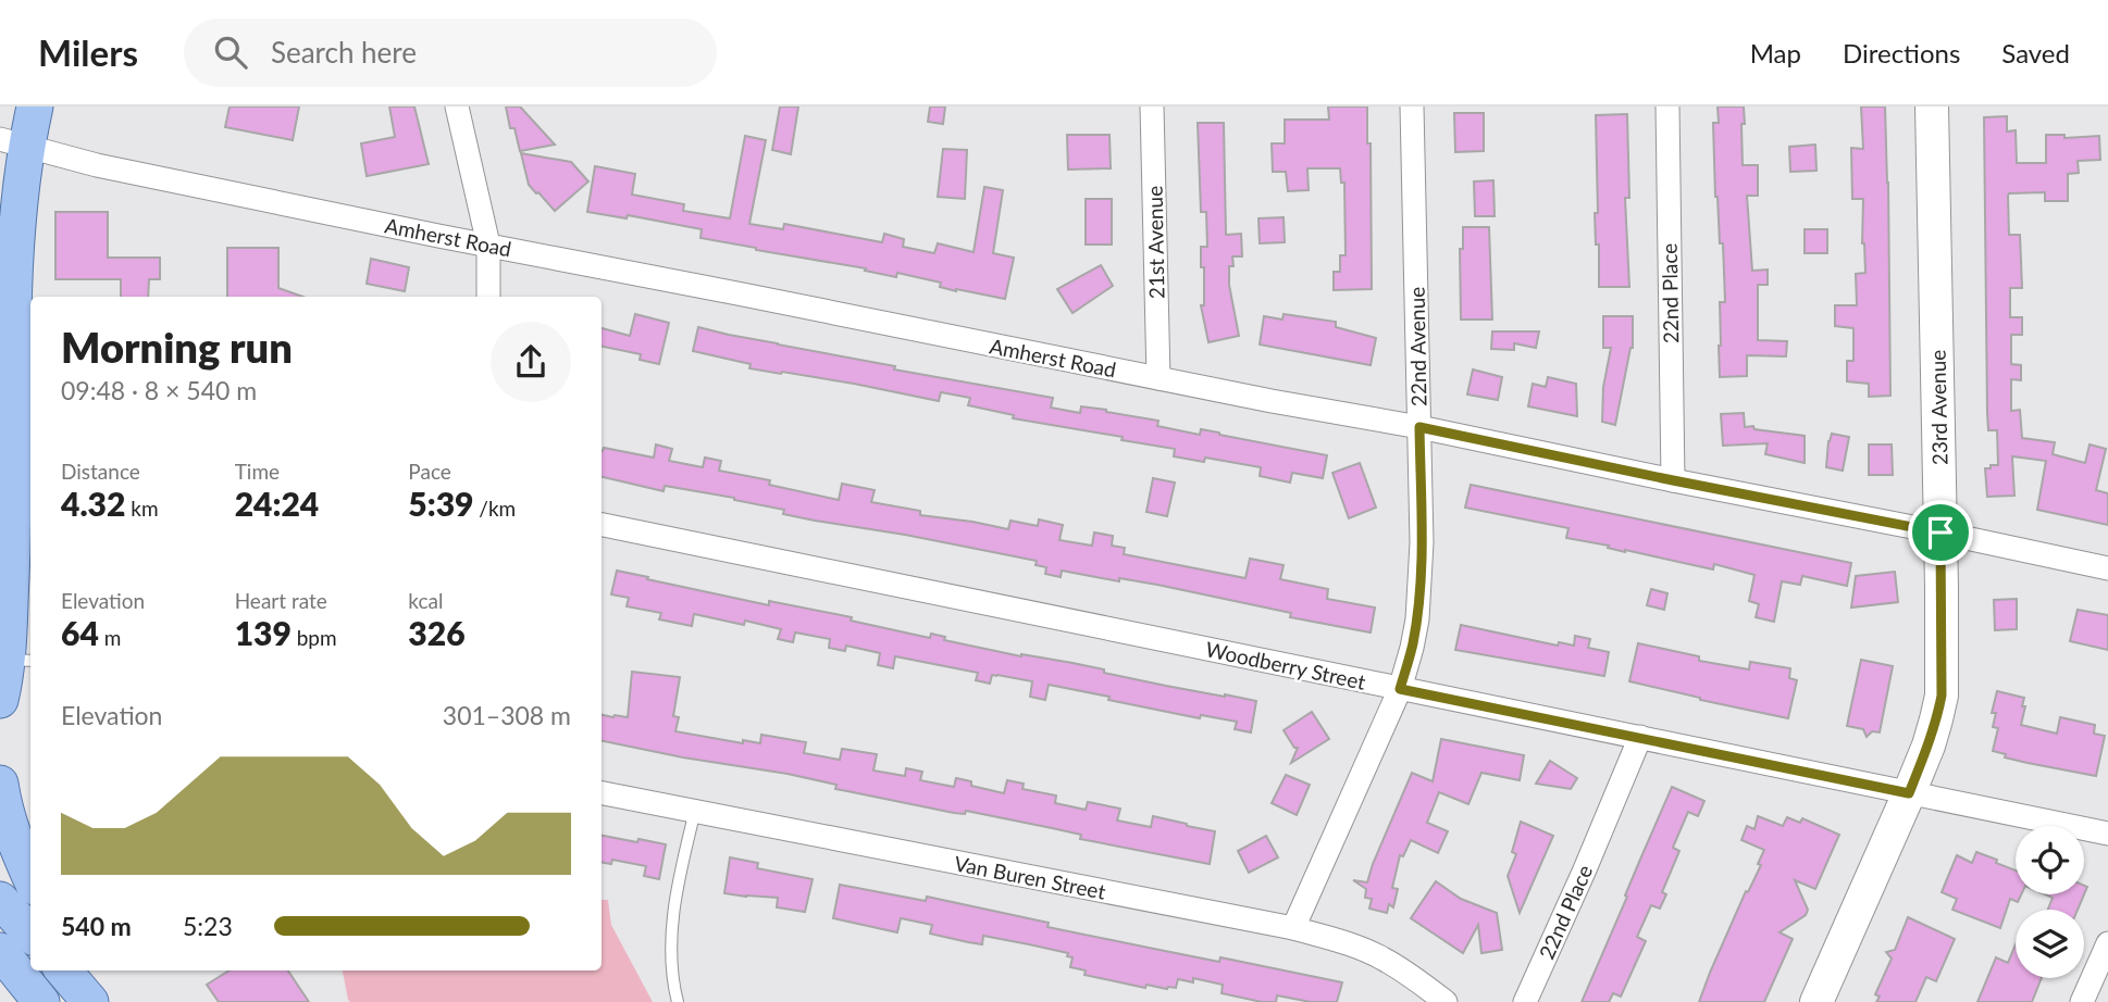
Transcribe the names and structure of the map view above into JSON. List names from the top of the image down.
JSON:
{
  "streets": {
    "street": [
      "Amherst Road",
      "21st Avenue",
      "22nd Place",
      "22nd Avenue",
      "23rd Avenue",
      "Woodberry Street",
      "Van Buren Street"
    ]
  },
  "crossings": [
    ["Amherst Road", "21st Avenue"],
    ["Amherst Road", "22nd Place"],
    ["Amherst Road", "22nd Avenue"],
    ["Amherst Road", "23rd Avenue"],
    ["22nd Place", "Woodberry Street"],
    ["22nd Avenue", "Woodberry Street"],
    ["22nd Avenue", "Van Buren Street"],
    ["23rd Avenue", "Woodberry Street"]
  ],
  "page": {
    "header": "Milers",
    "search": "Search here",
    "nav": ["Map", "Directions", "Saved"],
    "heading": ["Morning run", "09:48 · 8 × 540 m"],
    "stats": [
      ["Distance", "4.32 km"],
      ["Time", "24:24"],
      ["Pace", "5:39 /km"],
      ["Elevation", "64 m"],
      ["Heart rate", "139 bpm"],
      ["kcal", "326"]
    ],
    "chart": ["Elevation", "301–308 m"],
    "list": [
      {
        "name": "540 m",
        "note": "5:23"
      }
    ]
  }
}
